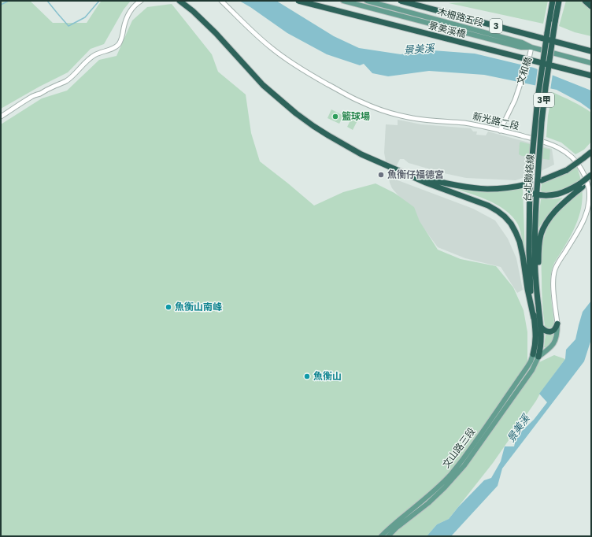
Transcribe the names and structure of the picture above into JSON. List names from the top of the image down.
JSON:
{
  "streets": {
    "highway": [
      "3",
      "景美溪橋",
      "3甲",
      "台北聯絡線"
    ],
    "main road": ["木柵路五段", "新光路二段", "文山路三段"],
    "street": ["文和橋"]
  },
  "crossings": [
    ["木柵路五段", "文和橋"],
    ["文和橋", "新光路二段"],
    ["新光路二段", "台北聯絡線"],
    ["新光路二段", "文山路三段"],
    ["台北聯絡線", "文山路三段"]
  ],
  "water": ["景美溪"],
  "places": [
    "籃球場",
    "魚衡仔福德宮",
    "魚衡山南峰",
    "魚衡山"
  ]
}
